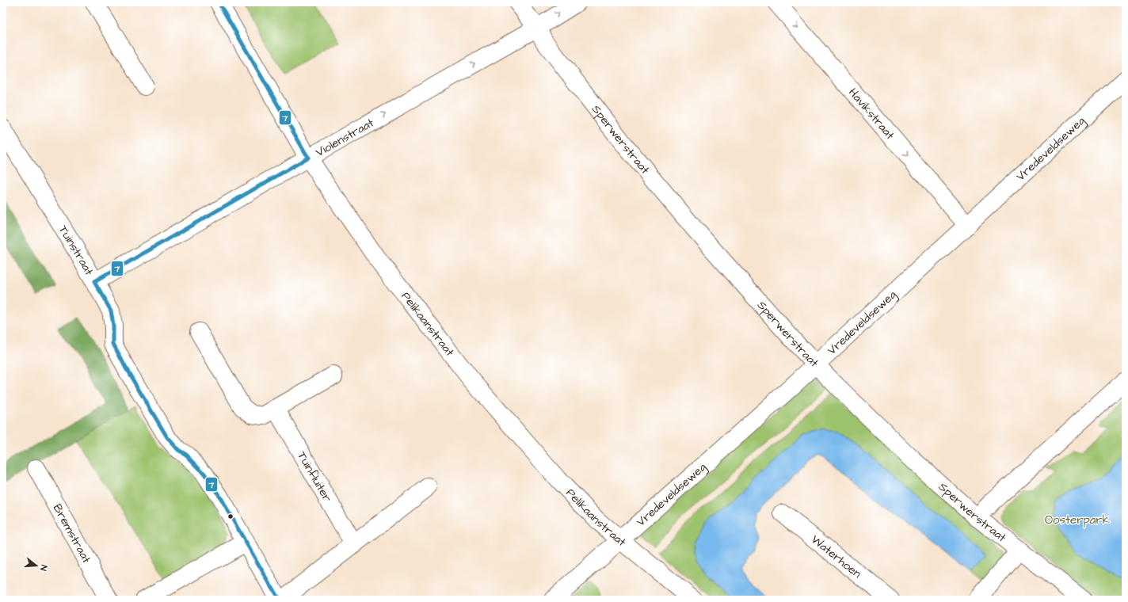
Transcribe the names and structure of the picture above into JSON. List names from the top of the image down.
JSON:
{
  "streets": {
    "street": [
      "Havikstraat",
      "Violenstraat",
      "Sperwerstraat",
      "Vredeveldseweg",
      "Tuinstraat",
      "Pelikaanstraat",
      "Tuinfluiter",
      "Bremstraat",
      "Waterhoen"
    ]
  },
  "crossings": [
    ["Havikstraat", "Vredeveldseweg"],
    ["Violenstraat", "Sperwerstraat"],
    ["Violenstraat", "Tuinstraat"],
    ["Violenstraat", "Pelikaanstraat"],
    ["Sperwerstraat", "Vredeveldseweg"],
    ["Vredeveldseweg", "Pelikaanstraat"]
  ],
  "one_way": ["Havikstraat", "Violenstraat"],
  "parks": ["Oosterpark"],
  "lines": ["transit line 7"],
  "north": "right"
}
